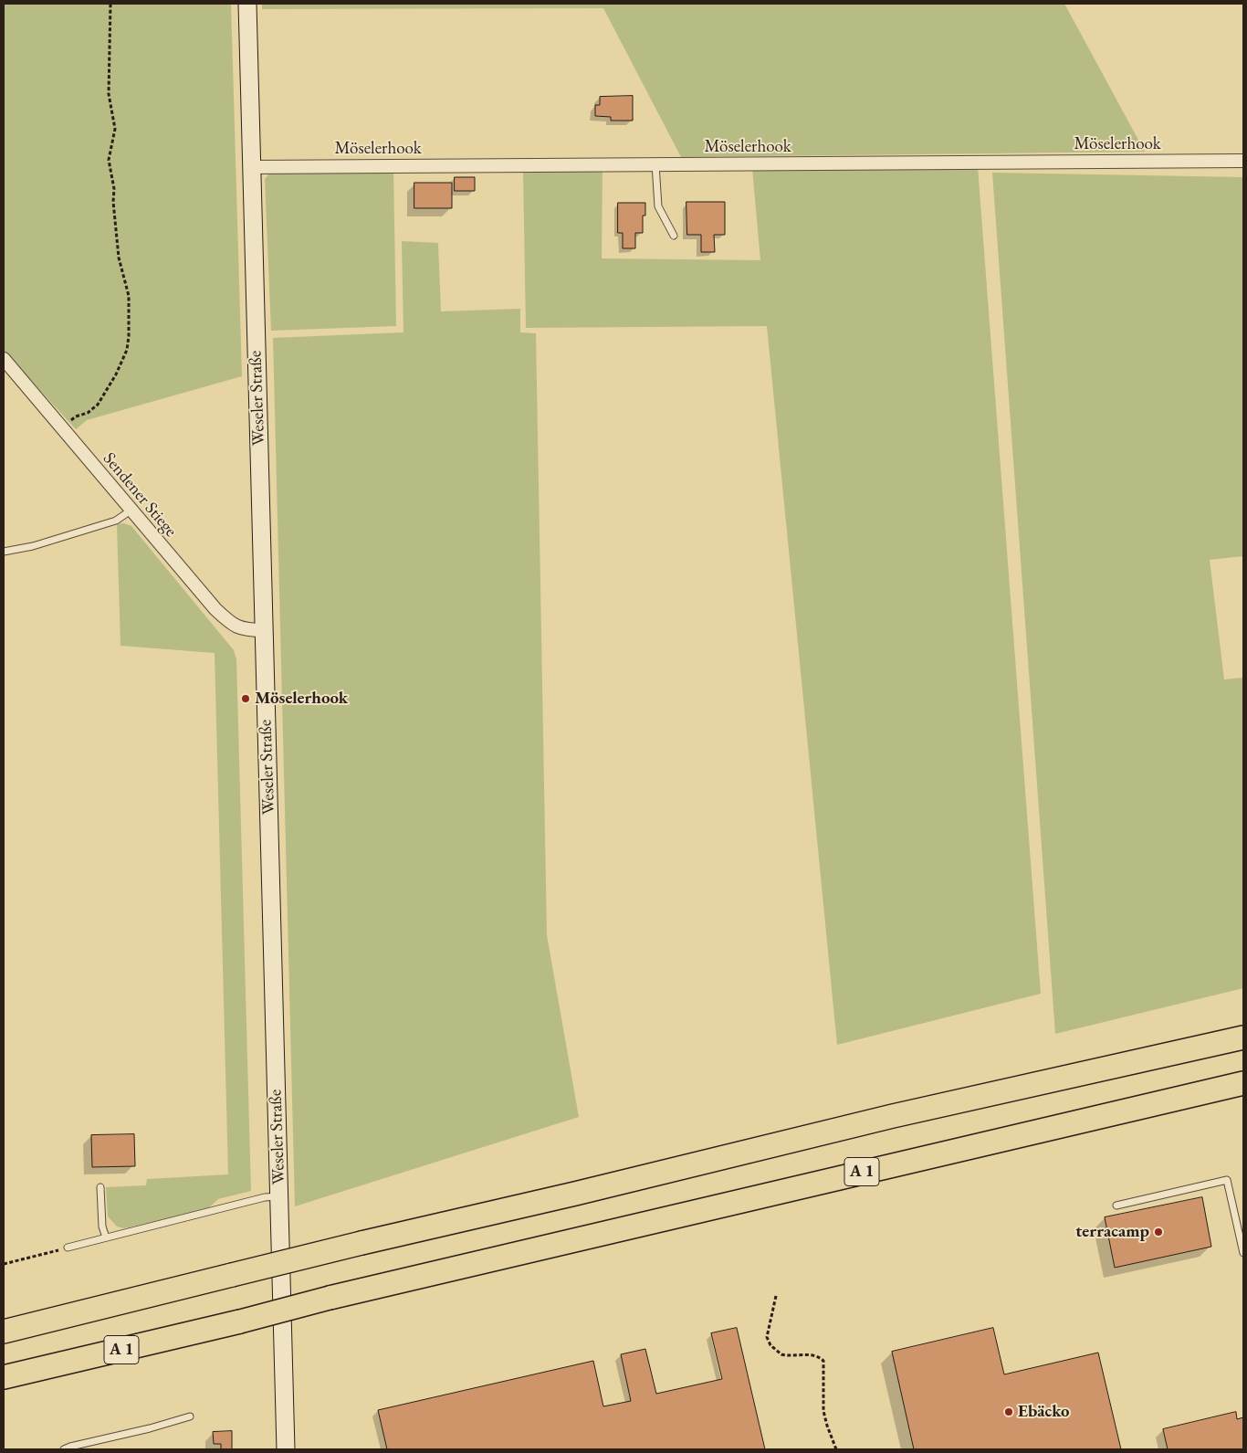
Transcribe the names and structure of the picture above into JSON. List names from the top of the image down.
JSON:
{
  "streets": {
    "highway": ["A 1"],
    "main road": ["Weseler Straße"],
    "street": ["Möselerhook", "Sendener Stiege"]
  },
  "crossings": [
    ["Möselerhook", "Weseler Straße"],
    ["Weseler Straße", "Sendener Stiege"]
  ],
  "places": ["Möselerhook", "terracamp", "Ebäcko"]
}
